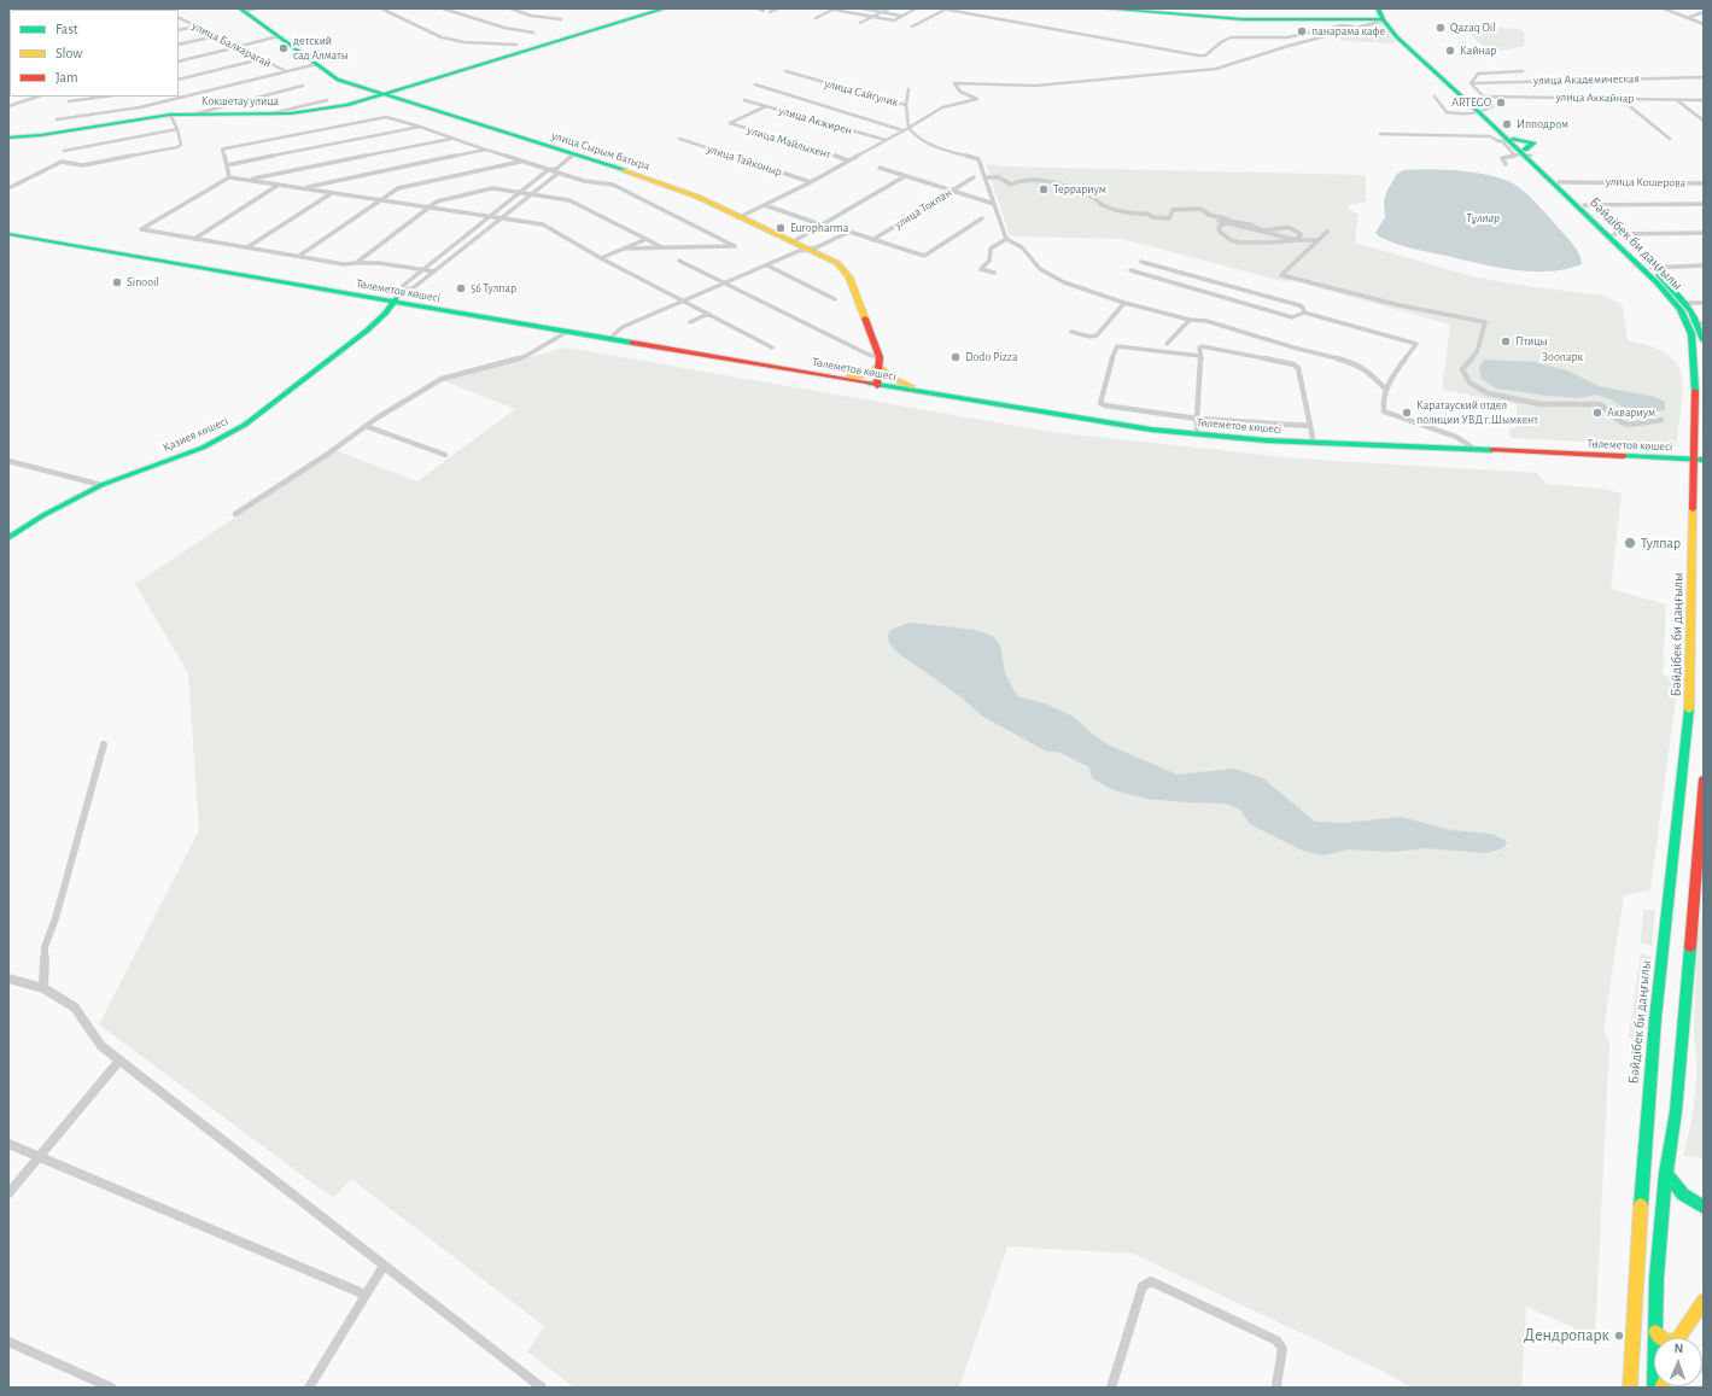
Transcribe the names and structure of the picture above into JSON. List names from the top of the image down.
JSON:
{
  "streets": {
    "main road": [
      "Кокшетау улица",
      "улица Сырым батыра",
      "Бәйдібек би даңғылы",
      "Төлеметов көшесі",
      "Қазиев көшесі"
    ],
    "street": [
      "улица Балкарагай",
      "улица Академическая",
      "улица Сайгулик",
      "улица Аккайнар",
      "улица Акжирен",
      "улица Майлыкент",
      "улица Тайконыр",
      "улица Кошерова",
      "улица Токпан"
    ]
  },
  "crossings": [
    ["Кокшетау улица", "улица Сырым батыра"],
    ["улица Акжирен", "улица Майлыкент"],
    ["улица Сырым батыра", "Төлеметов көшесі"],
    ["улица Кошерова", "Бәйдібек би даңғылы"],
    ["Бәйдібек би даңғылы", "Төлеметов көшесі"],
    ["Төлеметов көшесі", "Қазиев көшесі"]
  ],
  "water": ["Тұлпар"],
  "parks": ["Зоопарк"],
  "places": [
    "Qazaq Oil",
    "панарама кафе",
    "детский сад Алматы",
    "Кайнар",
    "ARTEGO",
    "Ипподром",
    "Террариум",
    "Europharma",
    "Sinooil",
    "56 Тулпар",
    "Птицы",
    "Dodo Pizza",
    "Каратауский отдел полиции УВД г.Шымкент",
    "Аквариум",
    "Тулпар",
    "Дендропарк"
  ],
  "legend": ["Fast", "Slow", "Jam"],
  "north": "top"
}
